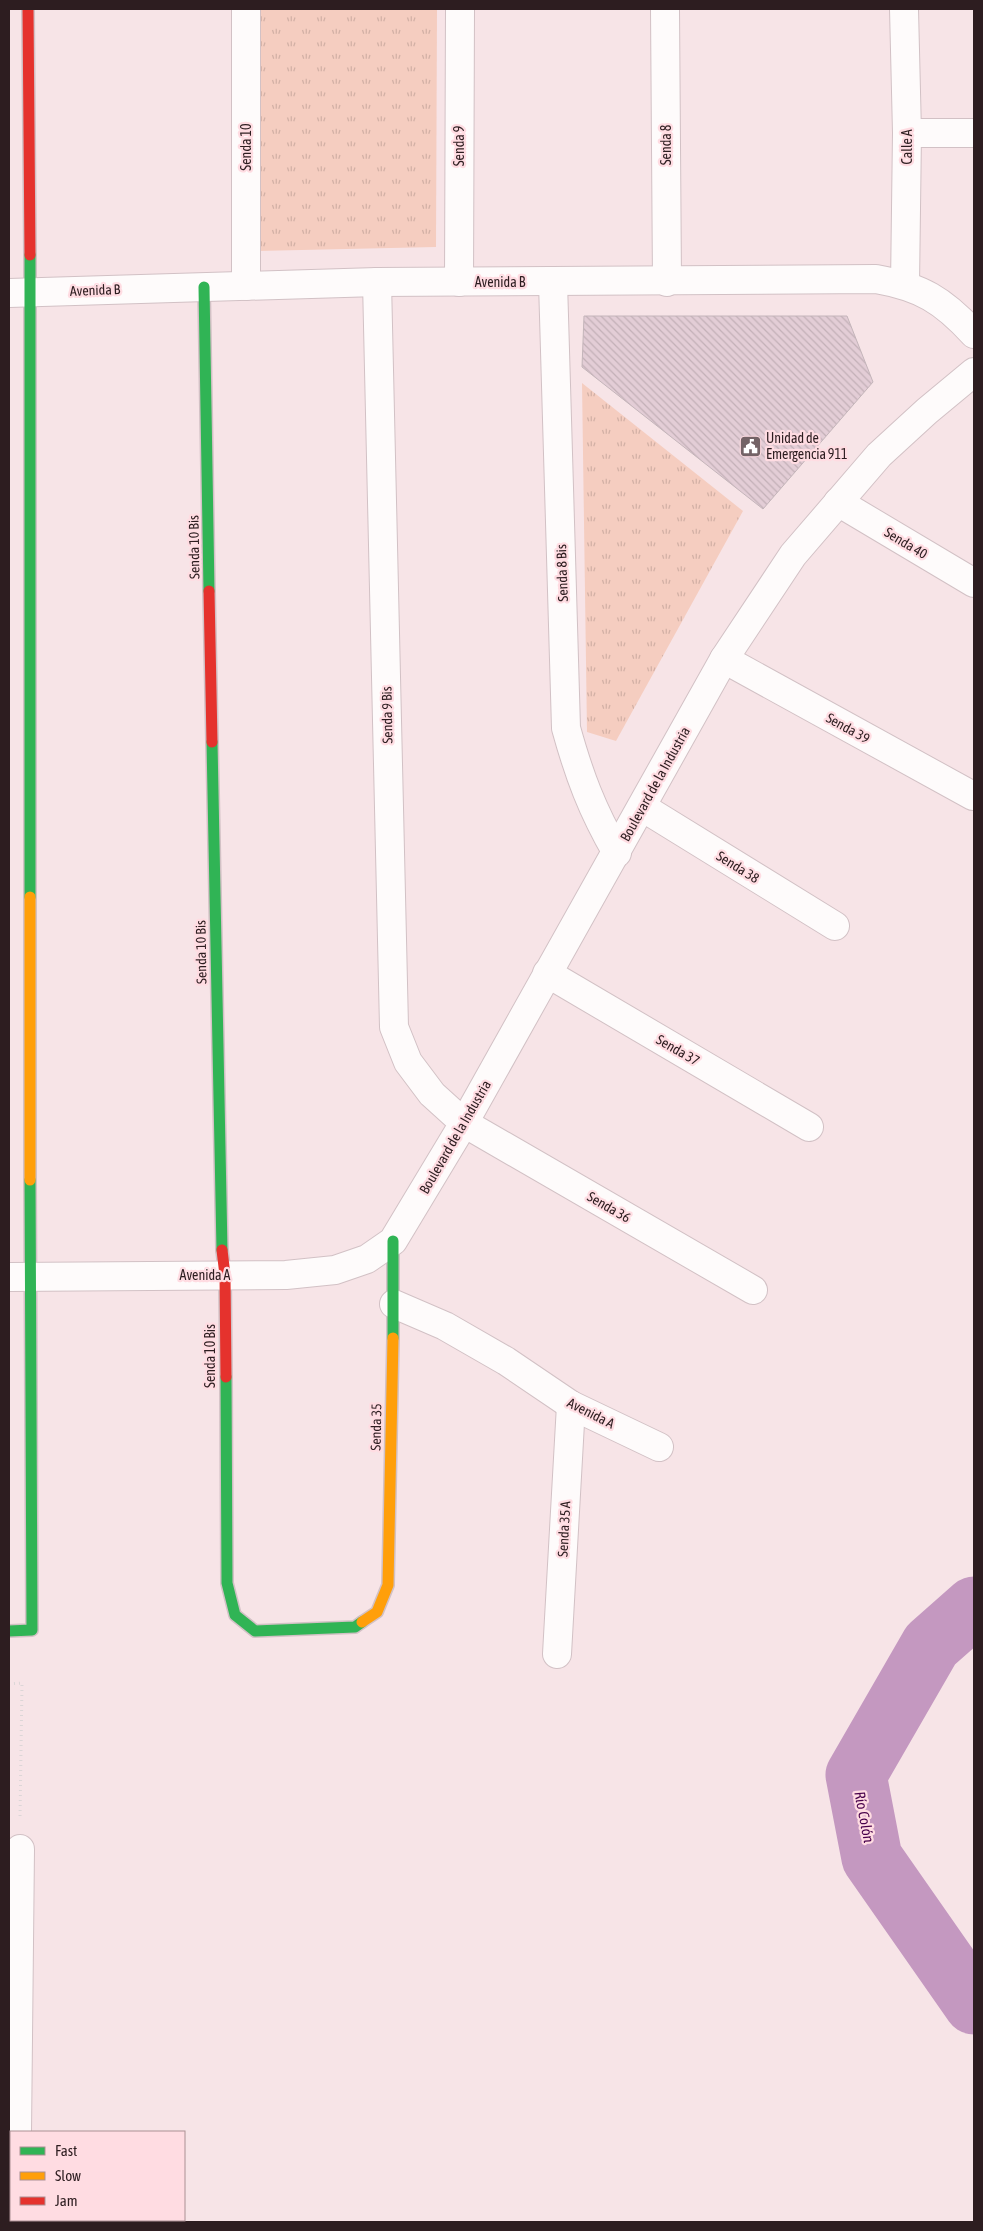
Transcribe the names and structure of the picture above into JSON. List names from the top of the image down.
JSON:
{
  "streets": {
    "street": [
      "Senda 8",
      "Senda 9",
      "Senda 10",
      "Calle A",
      "Avenida B",
      "Senda 40",
      "Senda 10 Bis",
      "Senda 8 Bis",
      "Senda 9 Bis",
      "Senda 39",
      "Boulevard de la Industria",
      "Senda 38",
      "Senda 37",
      "Senda 36",
      "Avenida A",
      "Senda 35",
      "Senda 35 A"
    ]
  },
  "crossings": [
    ["Senda 8", "Avenida B"],
    ["Senda 9", "Avenida B"],
    ["Senda 10", "Avenida B"],
    ["Calle A", "Avenida B"],
    ["Avenida B", "Senda 10 Bis"],
    ["Avenida B", "Senda 8 Bis"],
    ["Avenida B", "Senda 9 Bis"],
    ["Senda 40", "Boulevard de la Industria"],
    ["Senda 10 Bis", "Avenida A"],
    ["Senda 10 Bis", "Senda 35"],
    ["Senda 8 Bis", "Boulevard de la Industria"],
    ["Senda 9 Bis", "Boulevard de la Industria"],
    ["Senda 9 Bis", "Senda 36"],
    ["Senda 39", "Boulevard de la Industria"],
    ["Boulevard de la Industria", "Senda 38"],
    ["Boulevard de la Industria", "Senda 37"],
    ["Boulevard de la Industria", "Senda 36"],
    ["Boulevard de la Industria", "Avenida A"],
    ["Boulevard de la Industria", "Senda 35"],
    ["Avenida A", "Senda 35"],
    ["Avenida A", "Senda 35 A"]
  ],
  "water": ["Río Colón"],
  "places": {
    "public building": ["Unidad de Emergencia 911"]
  },
  "legend": ["Fast", "Slow", "Jam"]
}
